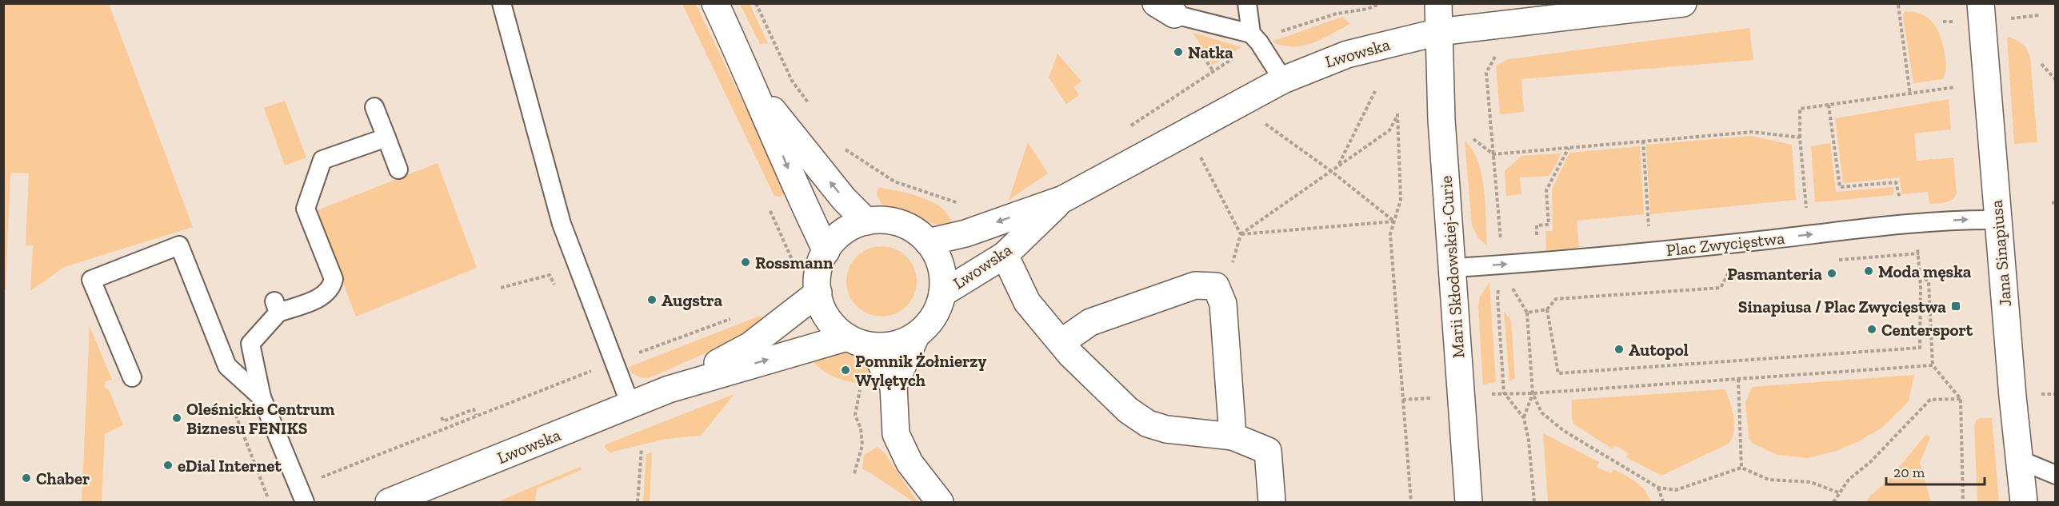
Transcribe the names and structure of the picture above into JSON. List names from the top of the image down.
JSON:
{
  "streets": {
    "street": ["Lwowska", "Jana Sinapiusa", "Marii Skłodowskiej-Curie"],
    "lane": ["Plac Zwycięstwa"]
  },
  "crossings": [
    ["Lwowska", "Marii Skłodowskiej-Curie"],
    ["Plac Zwycięstwa", "Jana Sinapiusa"],
    ["Plac Zwycięstwa", "Marii Skłodowskiej-Curie"]
  ],
  "one_way": ["Plac Zwycięstwa"],
  "places": {
    "other": [
      "Natka",
      "Rossmann",
      "Moda męska",
      "Pasmanteria",
      "Augstra",
      "Centersport",
      "Autopol",
      "Pomnik Żołnierzy Wylętych",
      "Oleśnickie Centrum Biznesu FENIKS",
      "eDial Internet",
      "Chaber"
    ],
    "transit": ["Sinapiusa / Plac Zwycięstwa"]
  },
  "scale_bar": "20 m"
}
